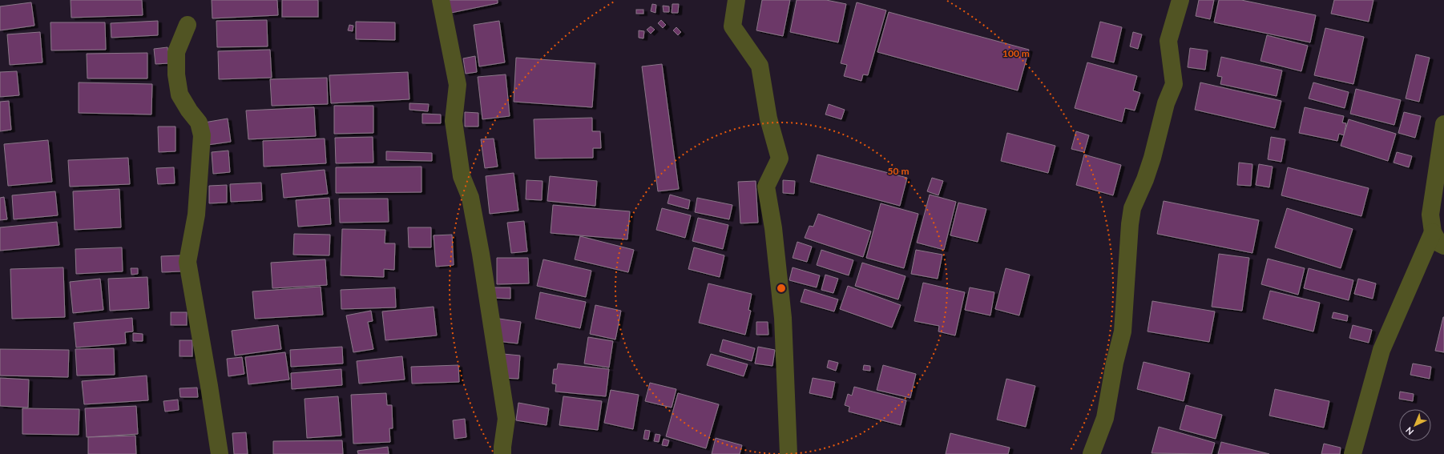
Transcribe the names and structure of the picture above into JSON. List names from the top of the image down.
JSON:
{
  "north": "bottom left",
  "rings": ["100 m", "50 m"]
}
